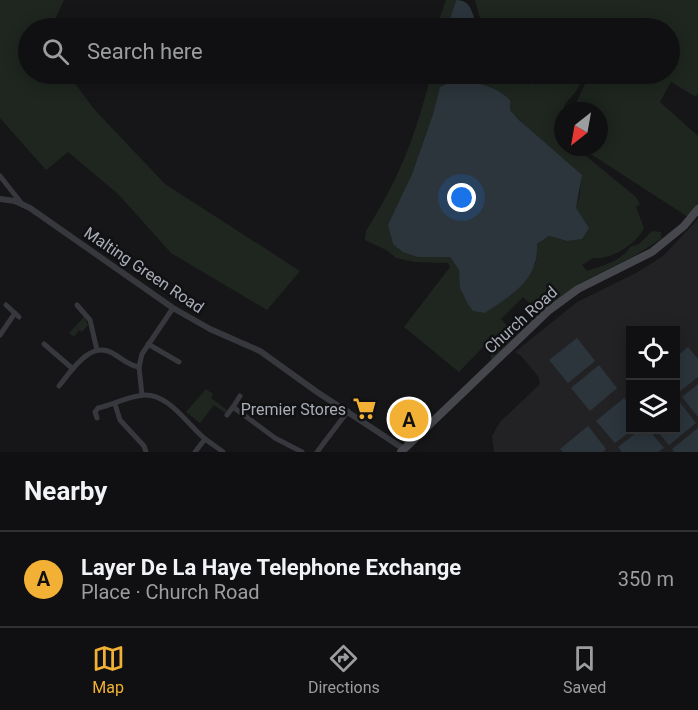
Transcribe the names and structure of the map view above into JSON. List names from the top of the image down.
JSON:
{
  "streets": {
    "main road": ["Church Road"],
    "street": ["Malting Green Road"]
  },
  "crossings": [
    ["Malting Green Road", "Church Road"]
  ],
  "places": {
    "supermarket": ["Premier Stores"]
  },
  "north": "bottom left",
  "page": {
    "search": "Search here",
    "pins": "A",
    "heading": "Nearby",
    "list": [
      {
        "mark": "A",
        "name": "Layer De La Haye Telephone Exchange",
        "note": "Place · Church Road",
        "value": "350 m"
      }
    ],
    "nav": ["Map", "Directions", "Saved"]
  }
}
